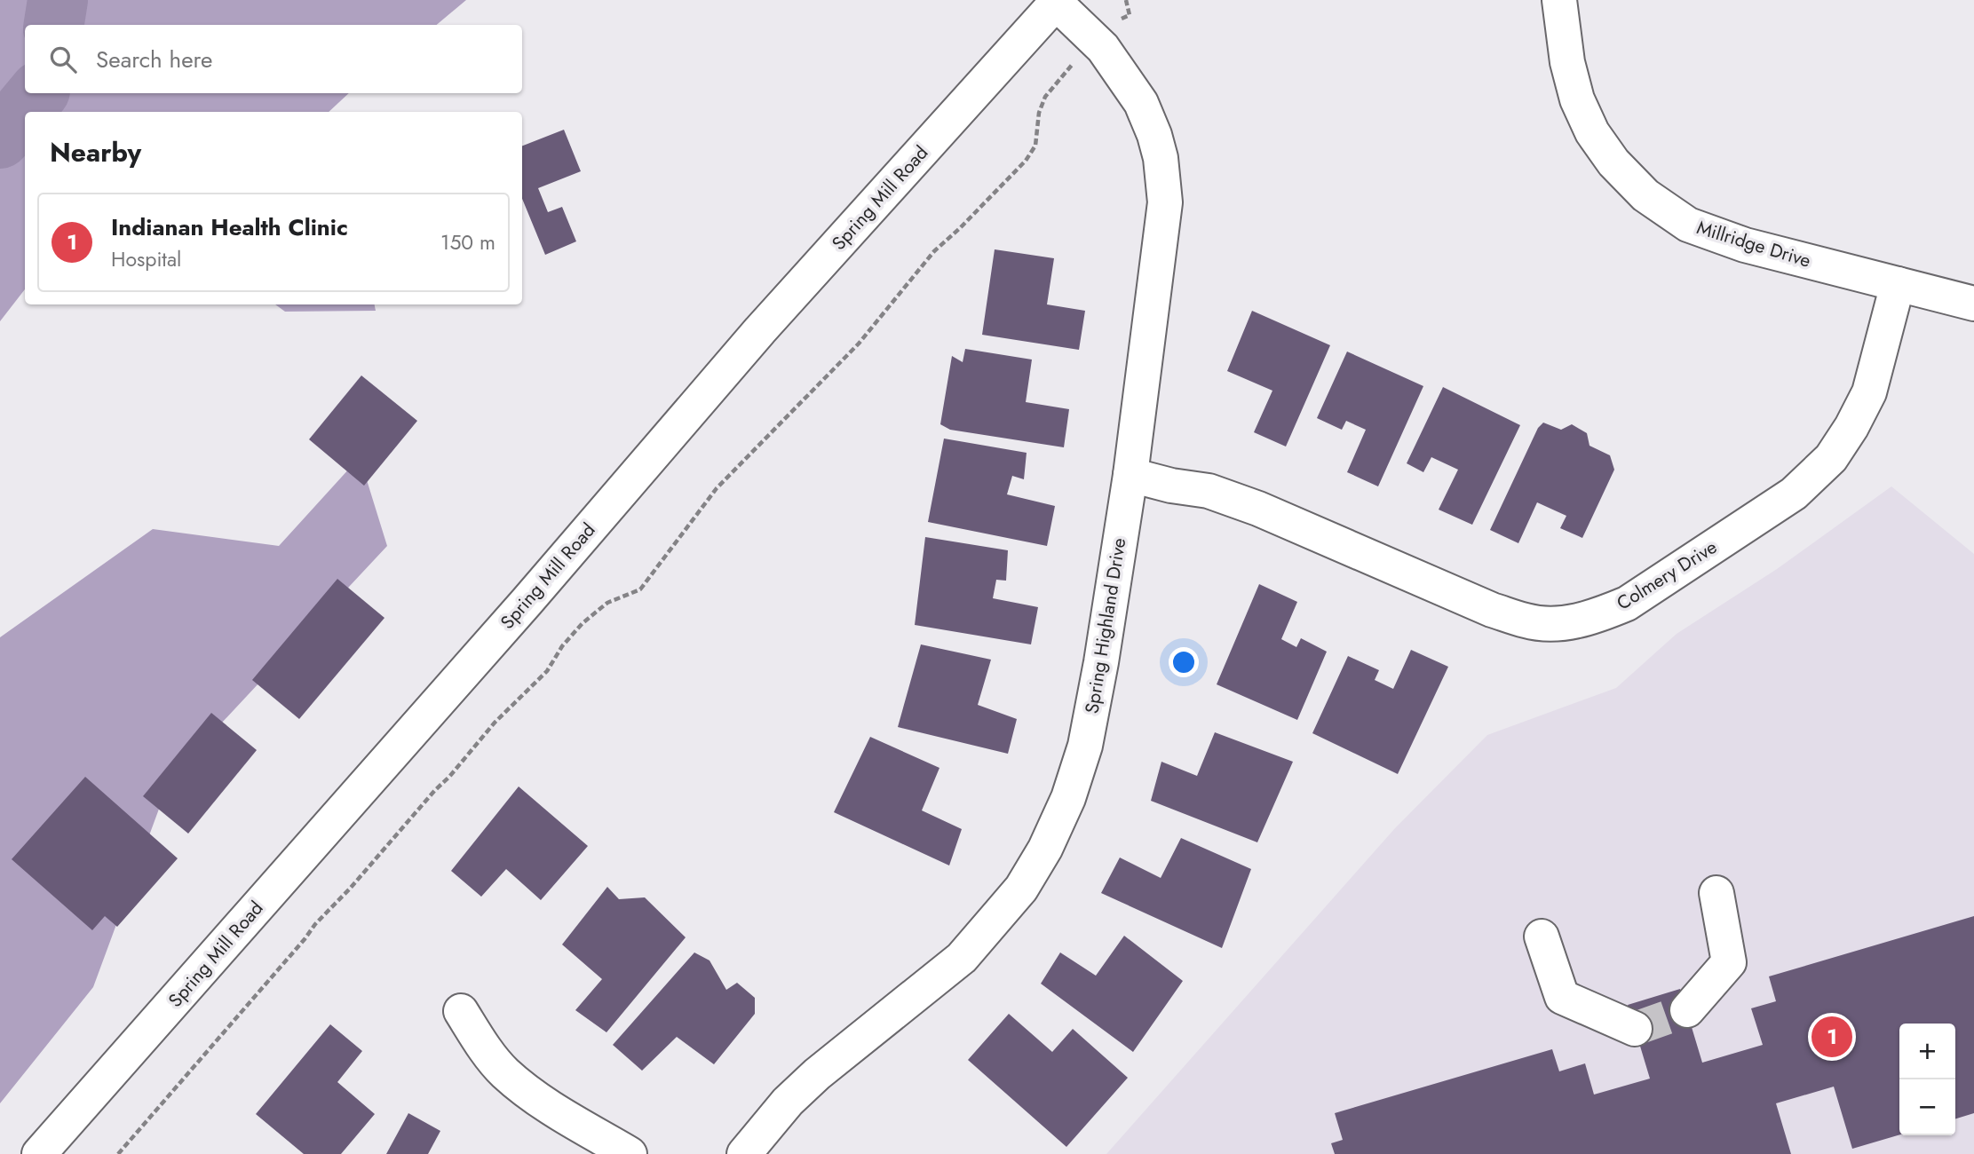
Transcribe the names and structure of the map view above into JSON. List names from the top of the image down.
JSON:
{
  "streets": {
    "street": [
      "Spring Mill Road",
      "Millridge Drive",
      "Colmery Drive",
      "Spring Highland Drive"
    ]
  },
  "crossings": [
    ["Spring Mill Road", "Spring Highland Drive"],
    ["Millridge Drive", "Colmery Drive"],
    ["Colmery Drive", "Spring Highland Drive"]
  ],
  "page": {
    "search": "Search here",
    "heading": "Nearby",
    "list": [
      {
        "mark": "1",
        "name": "Indianan Health Clinic",
        "note": "Hospital",
        "value": "150 m"
      }
    ],
    "pins": "1",
    "map_buttons": ["+", "−"]
  }
}
